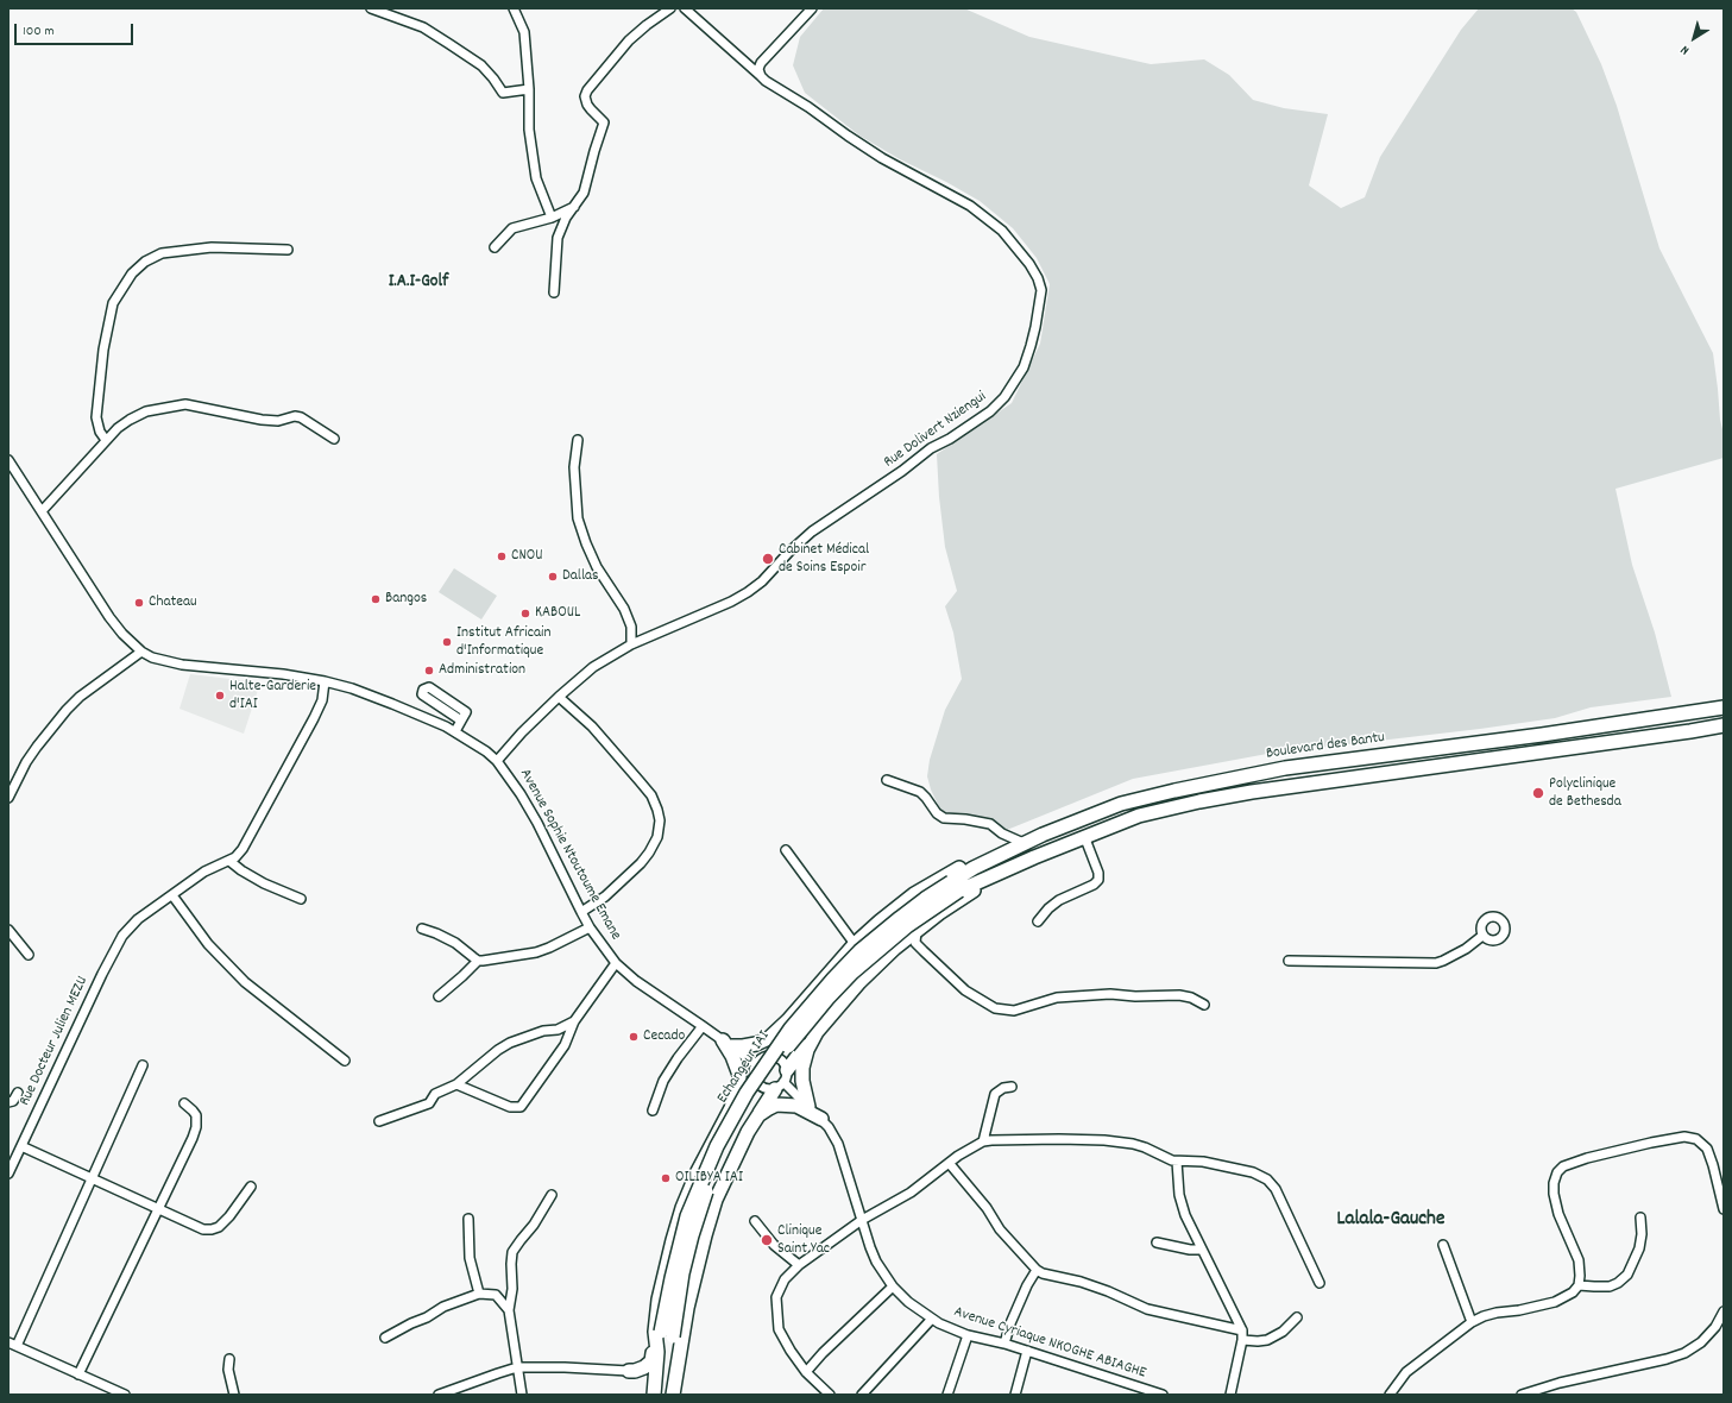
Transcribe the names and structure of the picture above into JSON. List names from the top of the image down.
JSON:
{
  "streets": {
    "highway": ["Boulevard des Bantu", "Echangeur IAI"],
    "street": [
      "Rue Dolivert Nziengui",
      "Avenue Sophie Ntoutoume Emane",
      "Rue Docteur Julien MEZU",
      "Avenue Cyriaque NKOGHE ABIAGHE"
    ]
  },
  "crossings": [
    ["Rue Dolivert Nziengui", "Avenue Sophie Ntoutoume Emane"],
    ["Boulevard des Bantu", "Echangeur IAI"],
    ["Avenue Sophie Ntoutoume Emane", "Avenue Cyriaque NKOGHE ABIAGHE"]
  ],
  "districts": ["I.A.I-Golf", "Lalala-Gauche"],
  "places": [
    "CNOU",
    "Cabinet Médical de Soins Espoir",
    "Dallas",
    "Bangos",
    "Chateau",
    "KABOUL",
    "Institut Africain d'Informatique",
    "Administration",
    "Halte-Garderie d'IAI",
    "Polyclinique de Bethesda",
    "Cecado",
    "OILIBYA IAI",
    "Clinique Saint Yac"
  ],
  "scale_bar": "100 m",
  "north": "bottom left"
}
